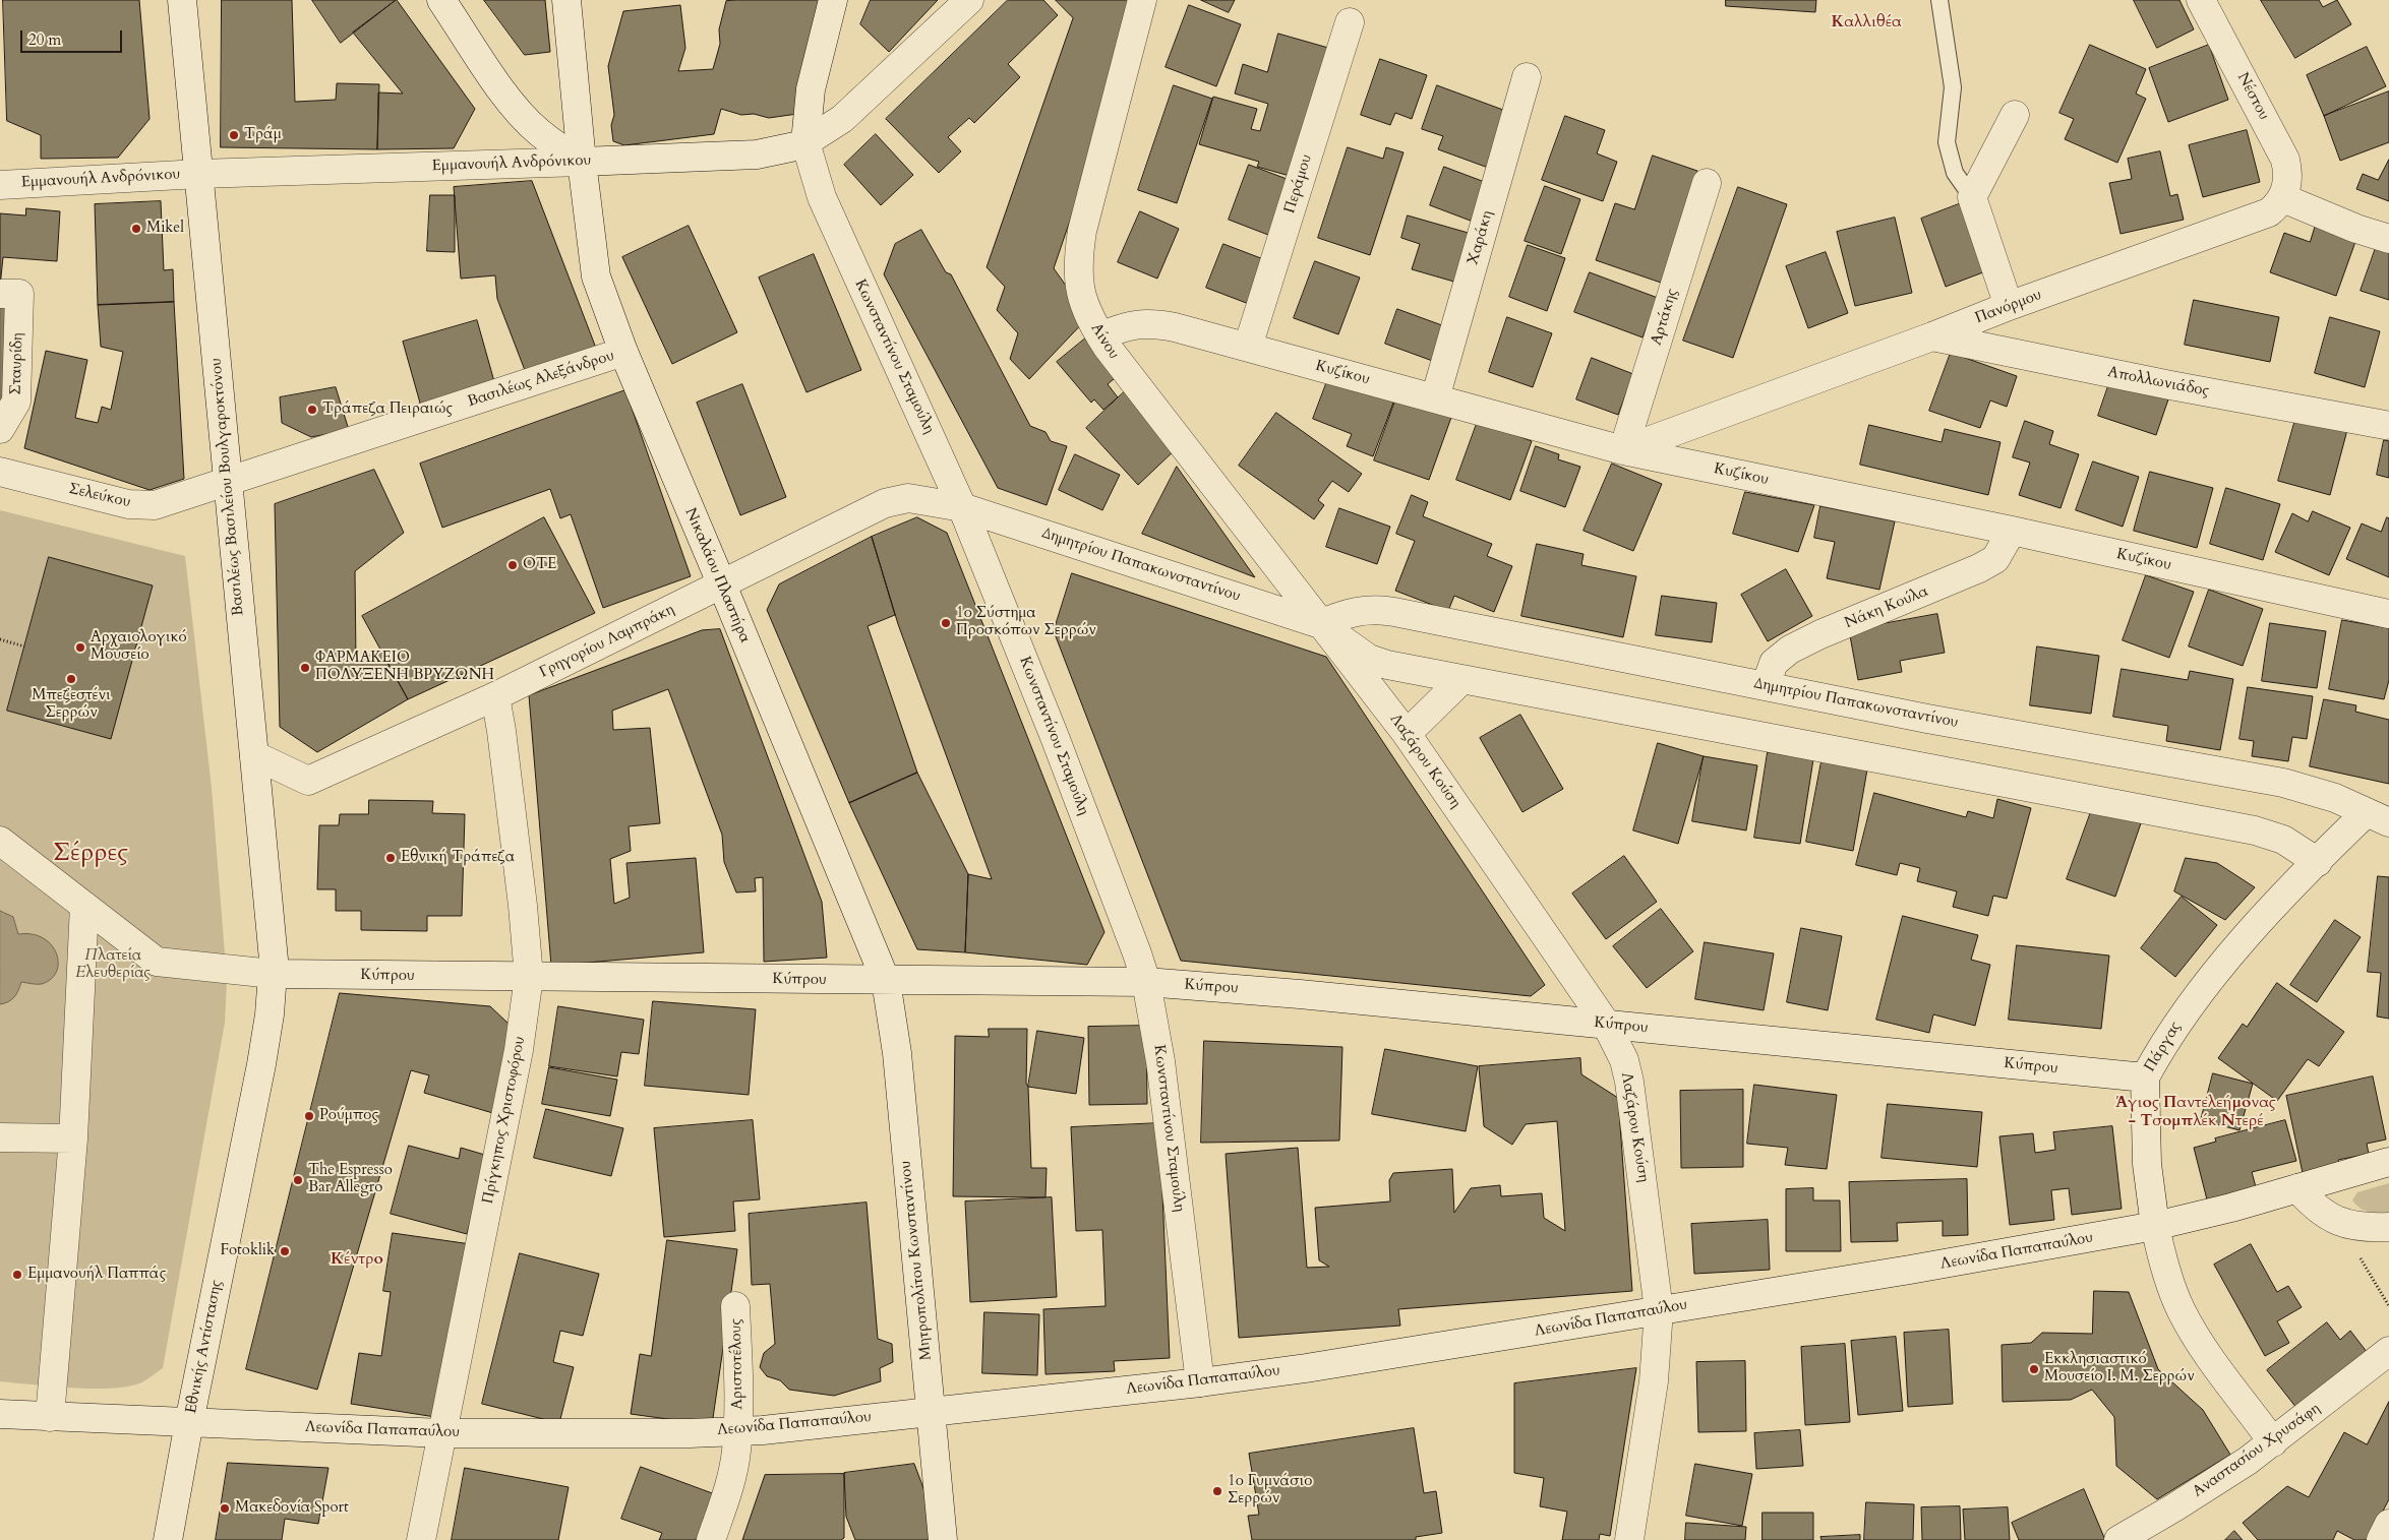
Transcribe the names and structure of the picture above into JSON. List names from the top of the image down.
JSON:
{
  "streets": {
    "street": [
      "Νέστου",
      "Εμμανουήλ Ανδρόνικου",
      "Περάμου",
      "Χαράκη",
      "Πανόρμου",
      "Αρτάκης",
      "Αίνου",
      "Κωνσταντίνου Σταμούλη",
      "Σταυρίδη",
      "Κυζίκου",
      "Βασιλέως Αλεξάνδρου",
      "Απολλωνιάδος",
      "Βασιλέως Βασιλείου Βουλγαροκτόνου",
      "Σελεύκου",
      "Δημητρίου Παπακωνσταντίνου",
      "Νικαλάου Πλαστήρα",
      "Νάκη Κούλα",
      "Γρηγορίου Λαμπράκη",
      "Λαζάρου Κούση",
      "Κύπρου",
      "Πάργας",
      "Πρίγκηπος Χριστοφόρου",
      "Λεωνίδα Παπαπαύλου",
      "Μητροπολίτου Κωνσταντίνου",
      "Εθνικής Αντίστασης",
      "Αριστοτέλους",
      "Αναστασίου Χρυσάφη"
    ]
  },
  "crossings": [
    ["Νέστου", "Πανόρμου"],
    ["Εμμανουήλ Ανδρόνικου", "Κωνσταντίνου Σταμούλη"],
    ["Εμμανουήλ Ανδρόνικου", "Βασιλέως Βασιλείου Βουλγαροκτόνου"],
    ["Εμμανουήλ Ανδρόνικου", "Νικαλάου Πλαστήρα"],
    ["Περάμου", "Κυζίκου"],
    ["Χαράκη", "Κυζίκου"],
    ["Πανόρμου", "Αρτάκης"],
    ["Πανόρμου", "Κυζίκου"],
    ["Πανόρμου", "Απολλωνιάδος"],
    ["Αρτάκης", "Κυζίκου"],
    ["Αίνου", "Κυζίκου"],
    ["Αίνου", "Δημητρίου Παπακωνσταντίνου"],
    ["Αίνου", "Λαζάρου Κούση"],
    ["Κωνσταντίνου Σταμούλη", "Δημητρίου Παπακωνσταντίνου"],
    ["Κωνσταντίνου Σταμούλη", "Γρηγορίου Λαμπράκη"],
    ["Κωνσταντίνου Σταμούλη", "Κύπρου"],
    ["Κωνσταντίνου Σταμούλη", "Λεωνίδα Παπαπαύλου"],
    ["Κυζίκου", "Νάκη Κούλα"],
    ["Βασιλέως Αλεξάνδρου", "Βασιλέως Βασιλείου Βουλγαροκτόνου"],
    ["Βασιλέως Αλεξάνδρου", "Σελεύκου"],
    ["Βασιλέως Αλεξάνδρου", "Νικαλάου Πλαστήρα"],
    ["Βασιλέως Βασιλείου Βουλγαροκτόνου", "Σελεύκου"],
    ["Βασιλέως Βασιλείου Βουλγαροκτόνου", "Γρηγορίου Λαμπράκη"],
    ["Βασιλέως Βασιλείου Βουλγαροκτόνου", "Κύπρου"],
    ["Βασιλέως Βασιλείου Βουλγαροκτόνου", "Εθνικής Αντίστασης"],
    ["Δημητρίου Παπακωνσταντίνου", "Νάκη Κούλα"],
    ["Δημητρίου Παπακωνσταντίνου", "Γρηγορίου Λαμπράκη"],
    ["Δημητρίου Παπακωνσταντίνου", "Λαζάρου Κούση"],
    ["Δημητρίου Παπακωνσταντίνου", "Πάργας"],
    ["Νικαλάου Πλαστήρα", "Γρηγορίου Λαμπράκη"],
    ["Νικαλάου Πλαστήρα", "Κύπρου"],
    ["Νικαλάου Πλαστήρα", "Μητροπολίτου Κωνσταντίνου"],
    ["Γρηγορίου Λαμπράκη", "Πρίγκηπος Χριστοφόρου"],
    ["Λαζάρου Κούση", "Κύπρου"],
    ["Λαζάρου Κούση", "Λεωνίδα Παπαπαύλου"],
    ["Κύπρου", "Πάργας"],
    ["Κύπρου", "Πρίγκηπος Χριστοφόρου"],
    ["Κύπρου", "Μητροπολίτου Κωνσταντίνου"],
    ["Κύπρου", "Εθνικής Αντίστασης"],
    ["Πάργας", "Λεωνίδα Παπαπαύλου"],
    ["Πάργας", "Αναστασίου Χρυσάφη"],
    ["Πρίγκηπος Χριστοφόρου", "Λεωνίδα Παπαπαύλου"],
    ["Λεωνίδα Παπαπαύλου", "Μητροπολίτου Κωνσταντίνου"],
    ["Λεωνίδα Παπαπαύλου", "Εθνικής Αντίστασης"],
    ["Λεωνίδα Παπαπαύλου", "Αριστοτέλους"]
  ],
  "districts": [
    "Καλλιθέα",
    "Σέρρες",
    "Άγιος Παντελεήμονας - Τσομπλέκ Ντερέ",
    "Κέντρο"
  ],
  "parks": ["Πλατεία Ελευθερίας"],
  "places": [
    "Τράμ",
    "Mikel",
    "Τράπεζα Πειραιώς",
    "ΟΤΕ",
    "1ο Σύστημα Προσκόπων Σερρών",
    "Αρχαιολογικό Μουσείο",
    "ΦΑΡΜΑΚΕΙΟ ΠΟΛΥΞΕΝΗ ΒΡΥΖΩΝΗ",
    "Μπεζεστένι Σερρών",
    "Εθνική Τράπεζα",
    "Ρούμπος",
    "The Espresso Bar Allegro",
    "Fotoklik",
    "Εμμανουήλ Παππάς",
    "Εκκλησιαστικό Μουσείο Ι. Μ. Σερρών",
    "1ο Γυμνάσιο Σερρών",
    "Μακεδονία Sport"
  ],
  "scale_bar": "20 m"
}
